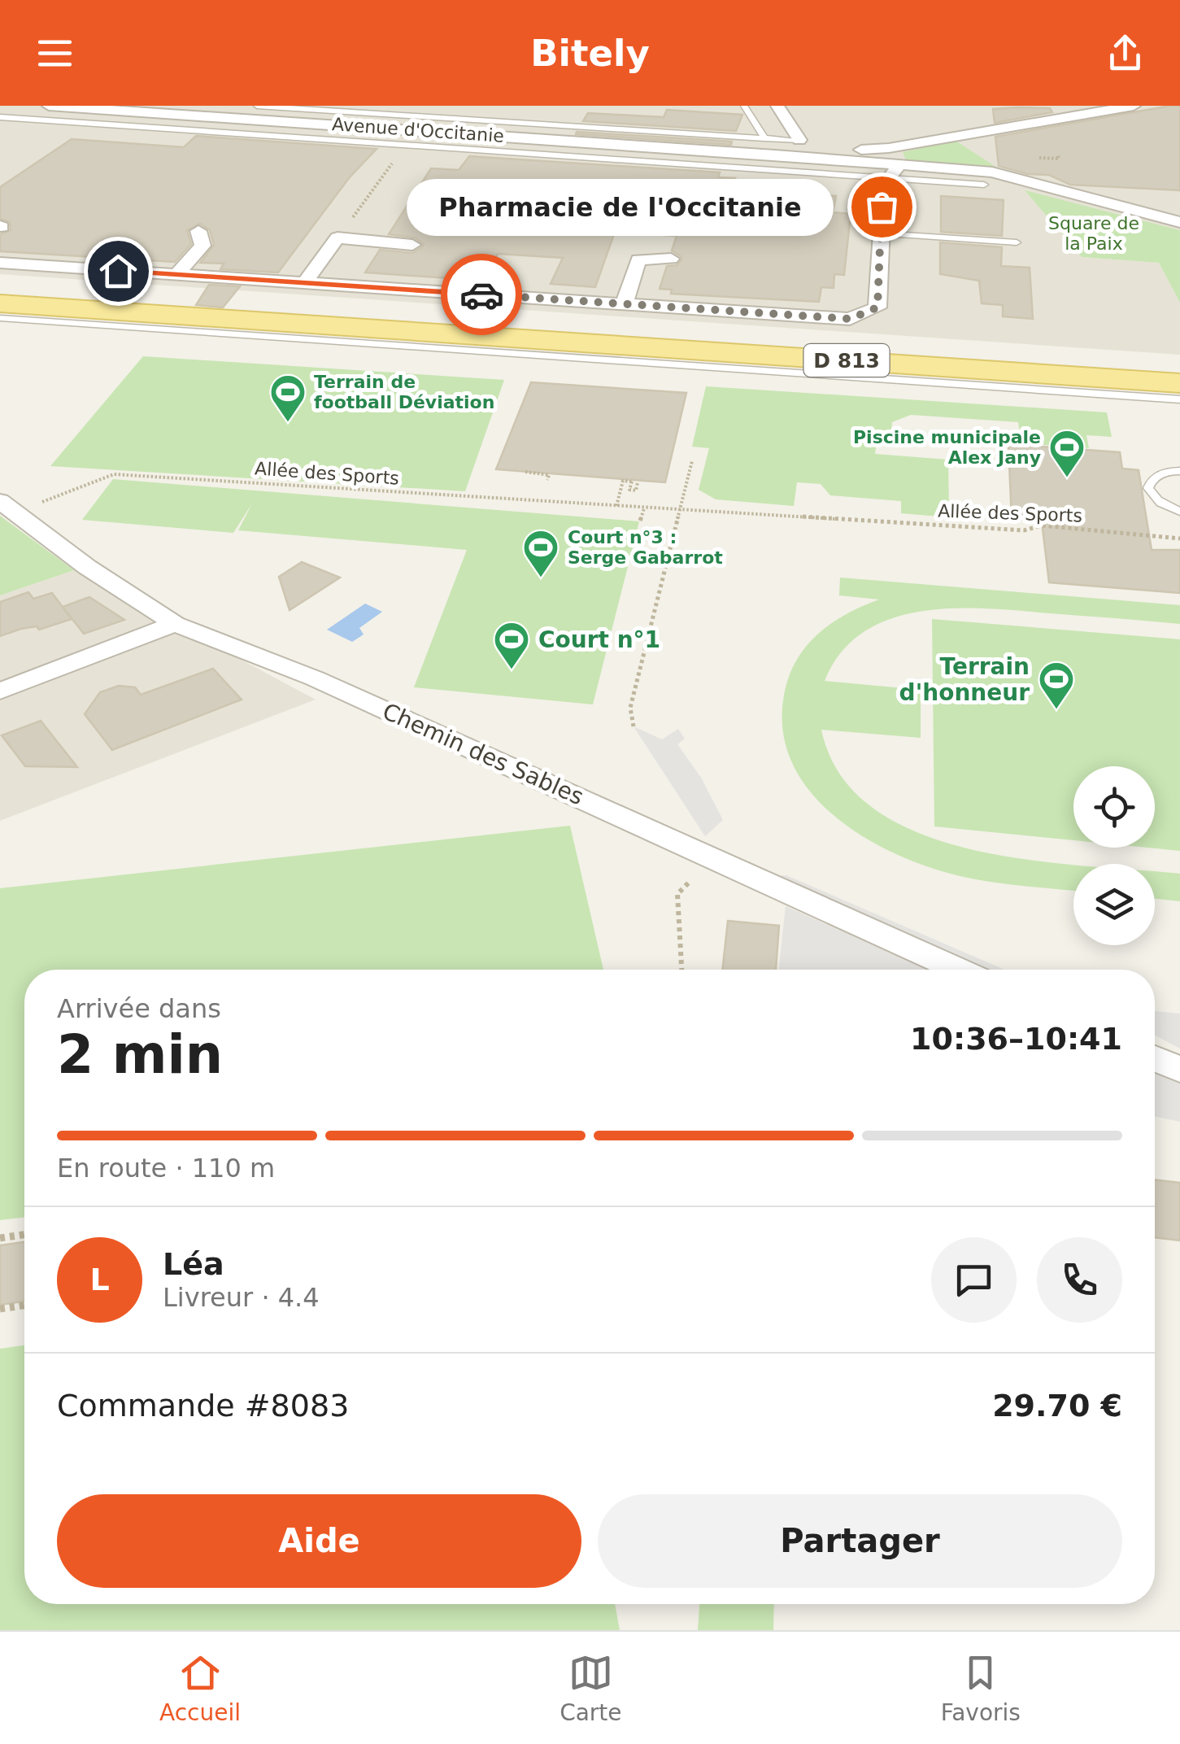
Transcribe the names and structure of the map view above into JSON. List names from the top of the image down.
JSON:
{
  "streets": {
    "main road": ["D 813"],
    "street": ["Avenue d'Occitanie", "Chemin des Sables"],
    "path": ["Allée des Sports"]
  },
  "crossings": [
    ["Allée des Sports", "Chemin des Sables"]
  ],
  "parks": ["Square de la Paix"],
  "places": {
    "other": ["Pharmacie de l'Occitanie"],
    "sports": [
      "Terrain de football Déviation",
      "Piscine municipale Alex Jany",
      "Court n°3 : Serge Gabarrot",
      "Court n°1",
      "Terrain d'honneur"
    ]
  },
  "page": {
    "header": "Bitely",
    "bubble": "Pharmacie de l'Occitanie",
    "heading": ["2 min", "Arrivée dans", "10:36–10:41"],
    "panel": [
      "Léa",
      "Livreur · 4.4",
      "Commande #8083",
      "29.70 €"
    ],
    "bar": "En route · 110 m",
    "round": "L",
    "buttons": ["Aide", "Partager"],
    "tabs": ["Accueil", "Carte", "Favoris"]
  }
}
